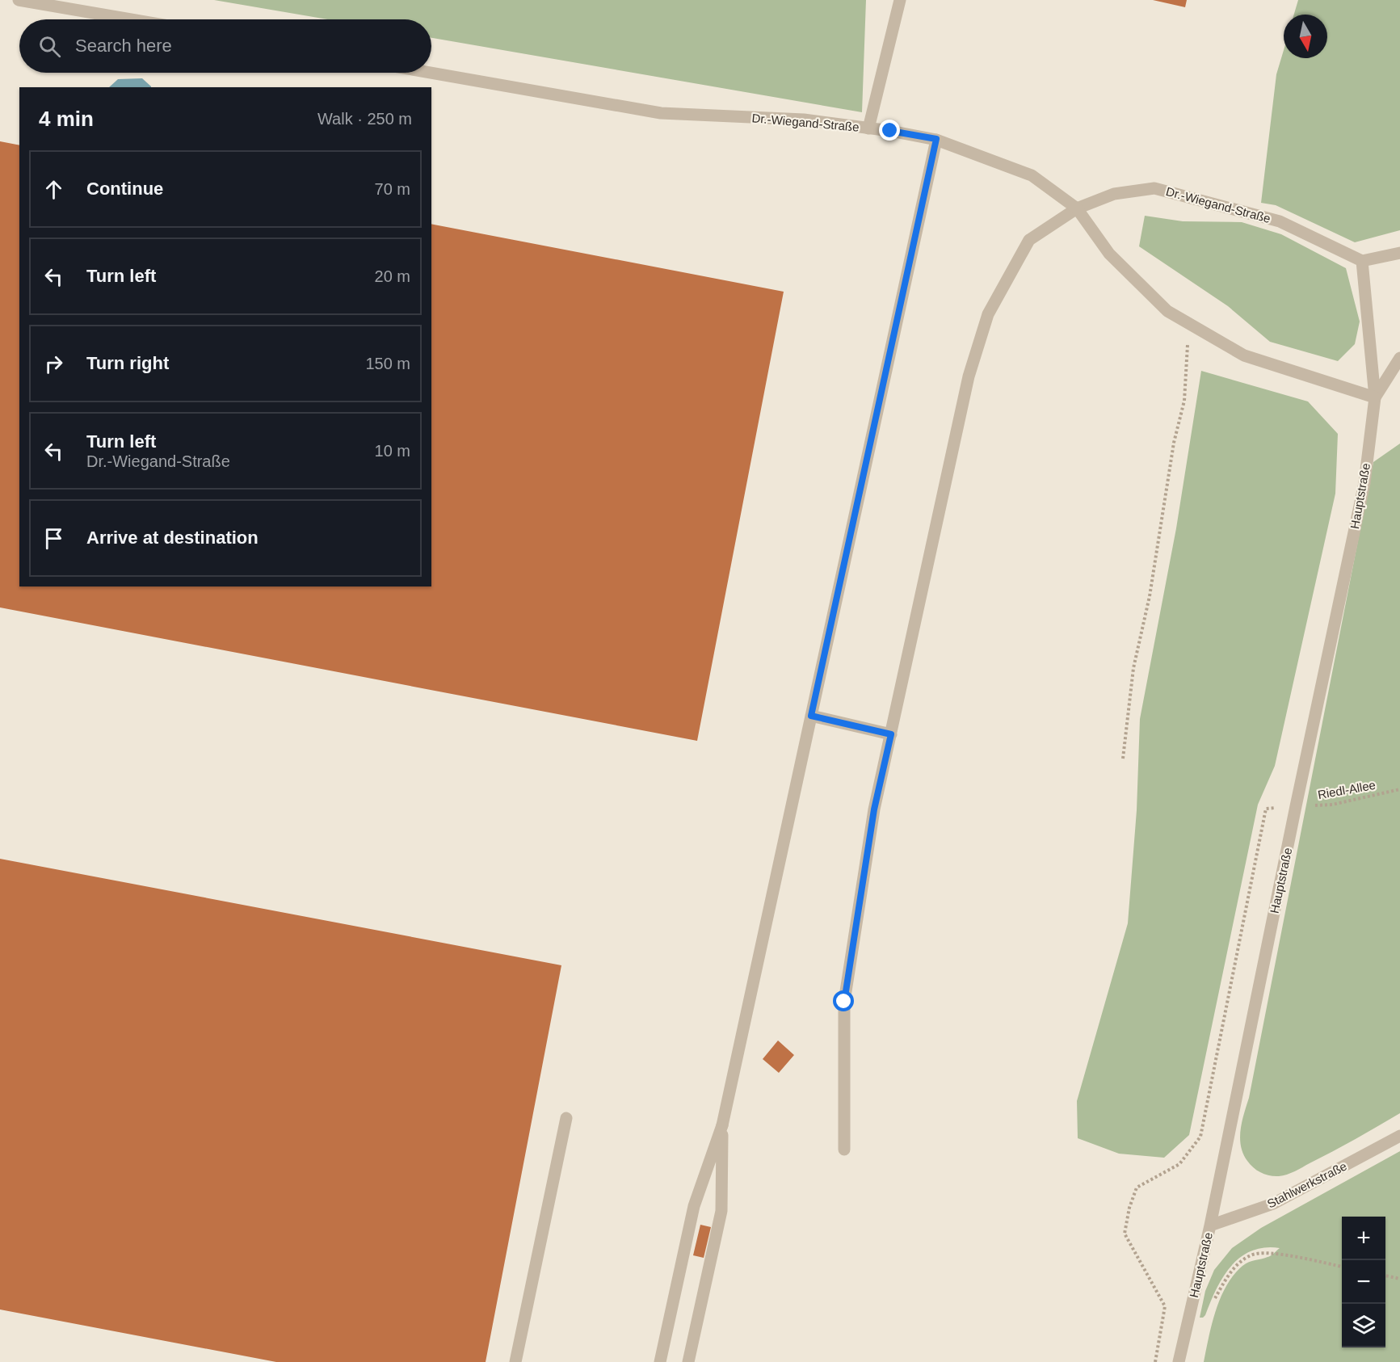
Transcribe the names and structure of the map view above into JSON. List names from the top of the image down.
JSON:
{
  "streets": {
    "street": ["Dr.-Wiegand-Straße", "Hauptstraße", "Stahlwerkstraße"],
    "path": ["Riedl-Allee"]
  },
  "crossings": [
    ["Hauptstraße", "Riedl-Allee"],
    ["Hauptstraße", "Stahlwerkstraße"]
  ],
  "north": "bottom",
  "page": {
    "search": "Search here",
    "heading": ["4 min", "Walk · 250 m"],
    "list": [
      ["Continue", "70 m"],
      ["Turn left", "20 m"],
      ["Turn right", "150 m"],
      ["Turn left", "Dr.-Wiegand-Straße", "10 m"],
      "Arrive at destination"
    ],
    "map_buttons": ["+", "−"]
  }
}
